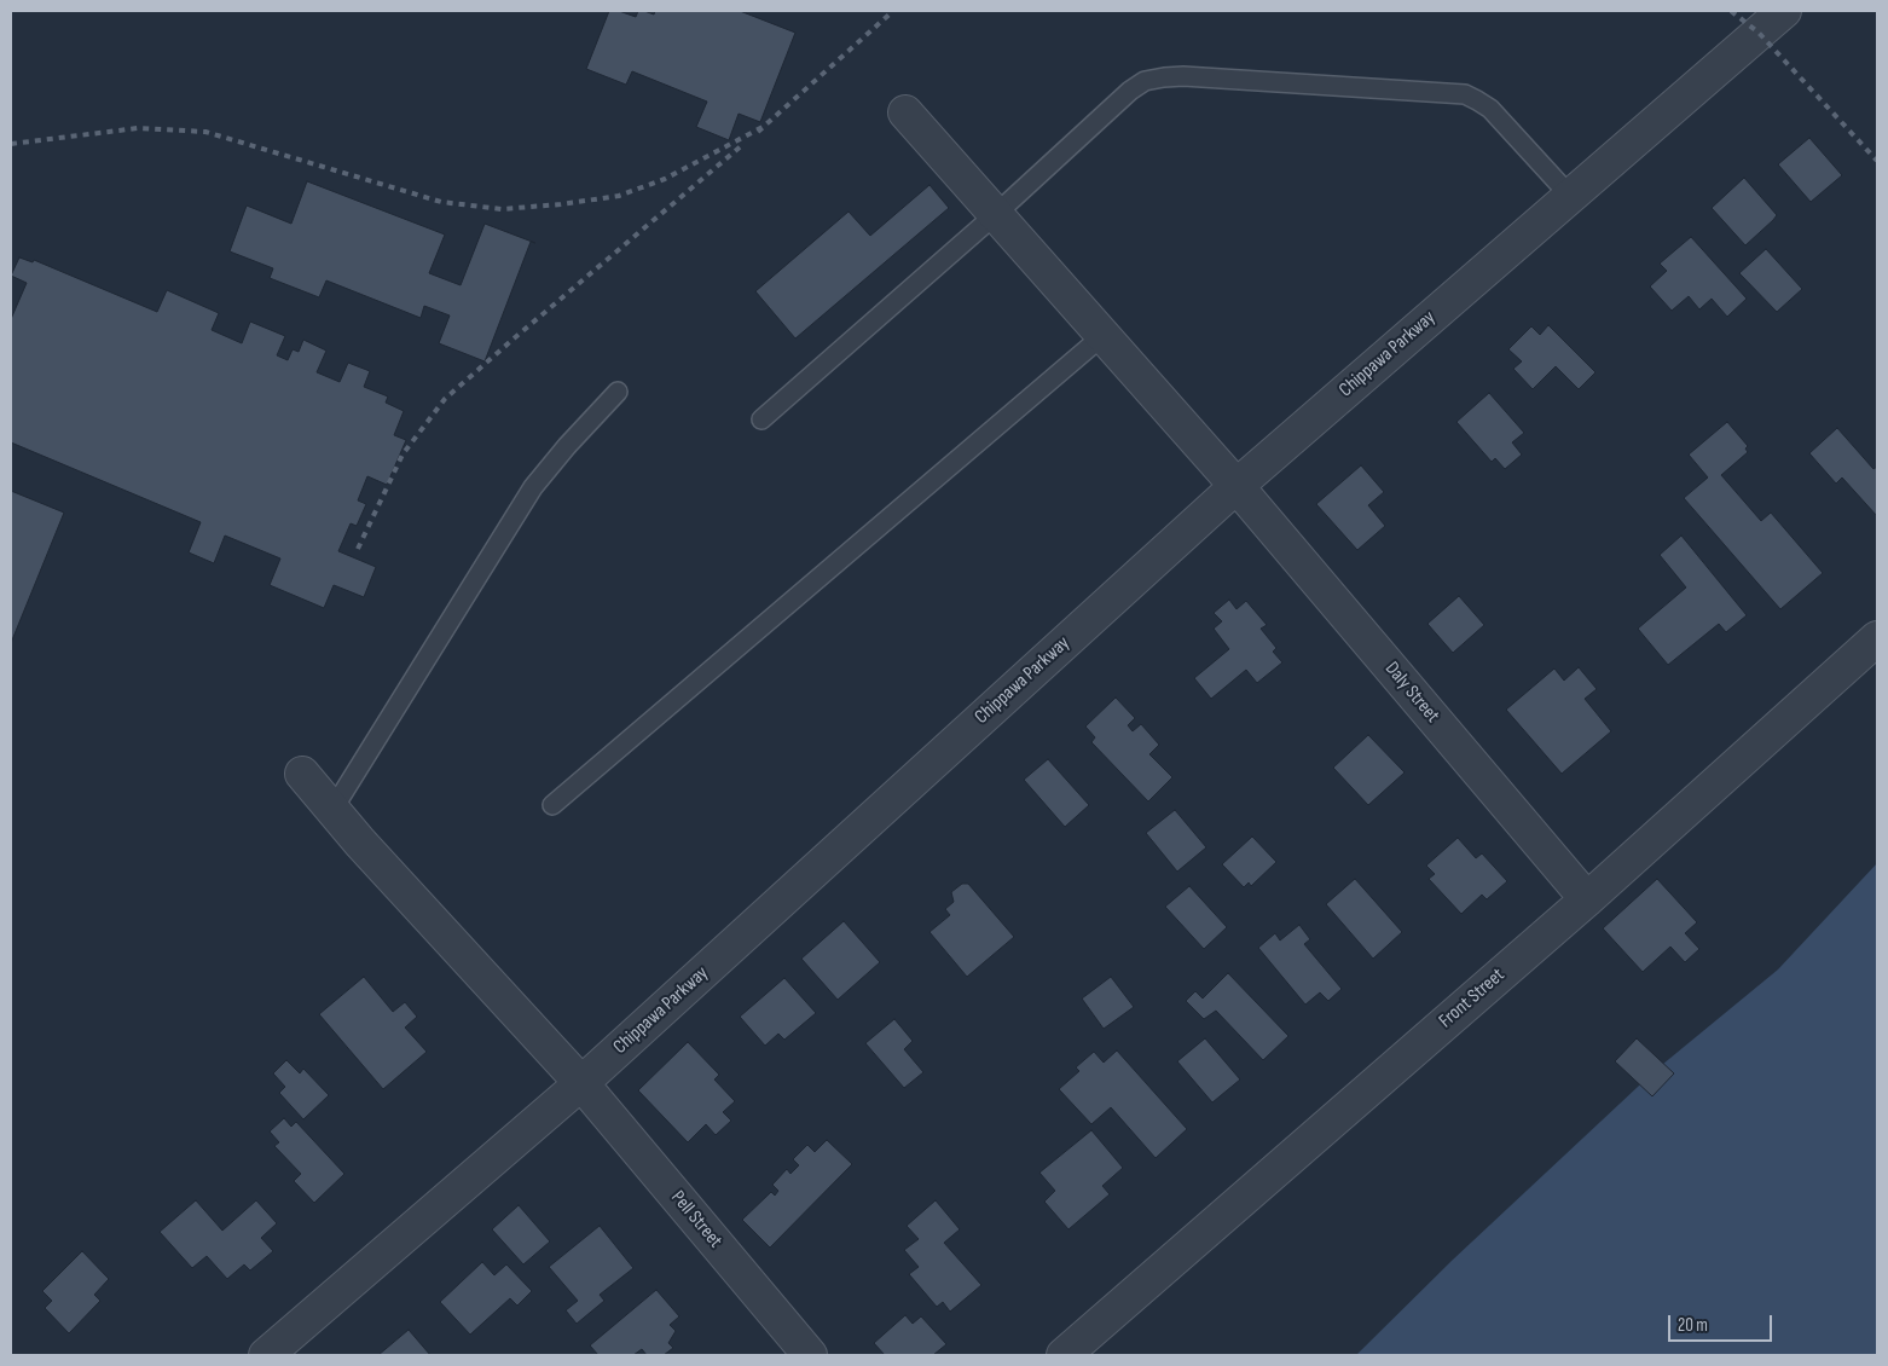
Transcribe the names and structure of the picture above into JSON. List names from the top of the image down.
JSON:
{
  "streets": {
    "street": [
      "Chippawa Parkway",
      "Daly Street",
      "Front Street",
      "Pell Street"
    ]
  },
  "crossings": [
    ["Chippawa Parkway", "Daly Street"],
    ["Chippawa Parkway", "Pell Street"],
    ["Daly Street", "Front Street"]
  ],
  "scale_bar": "20 m"
}
